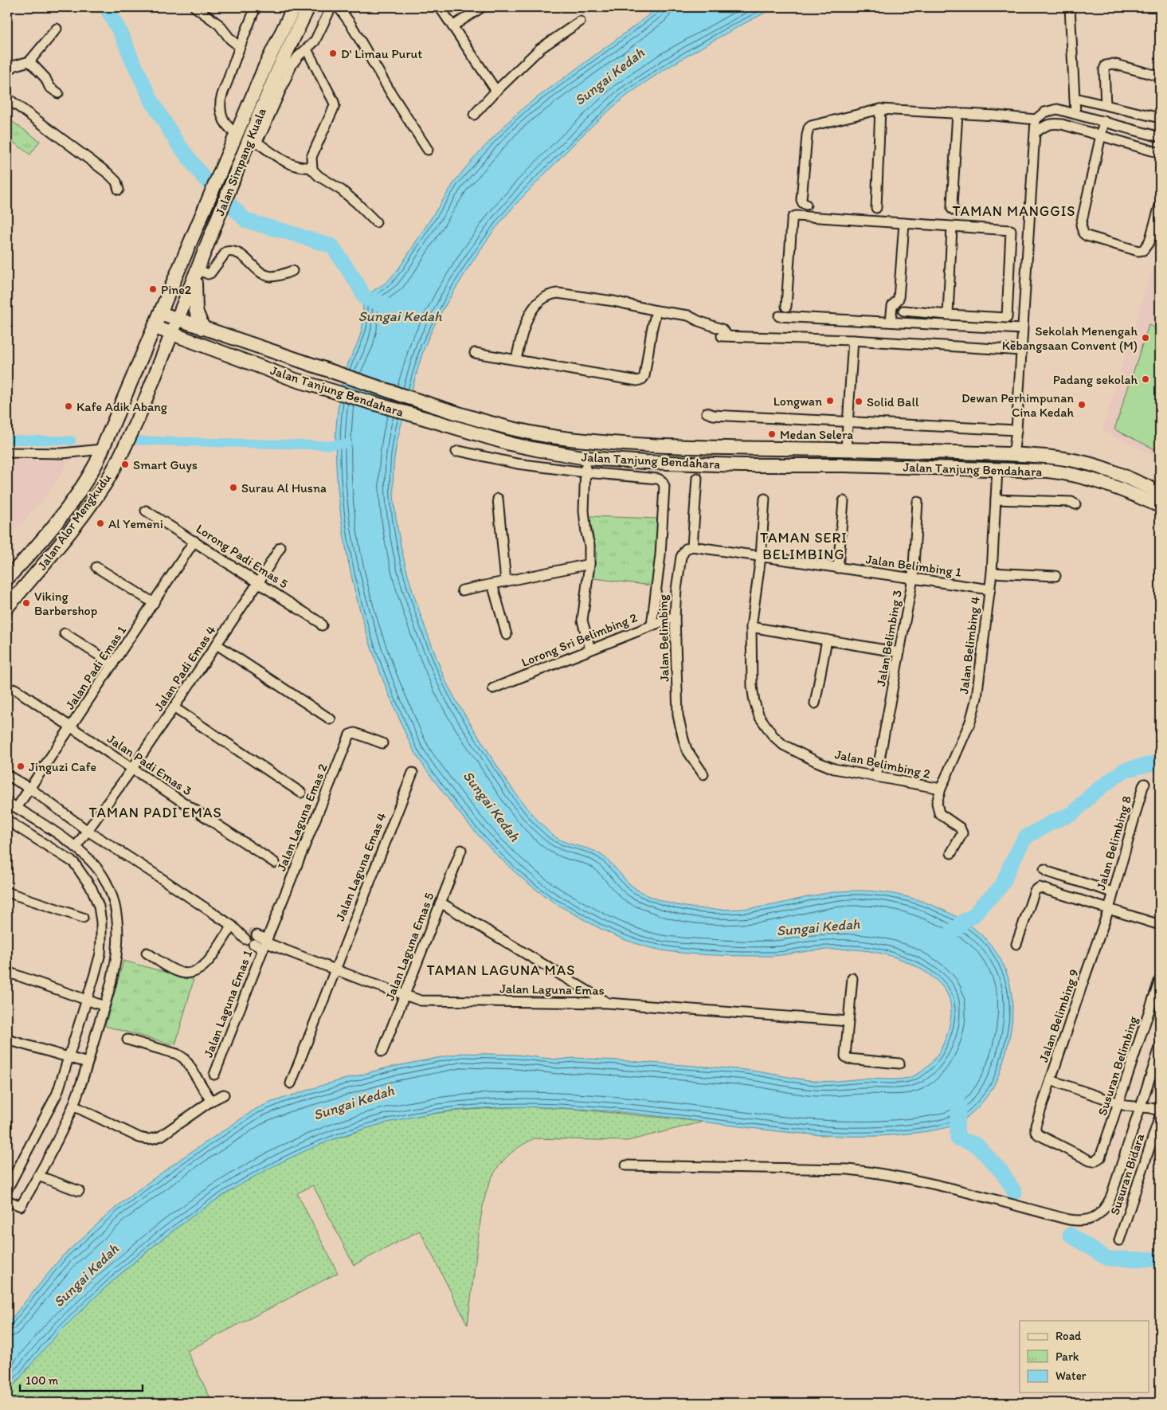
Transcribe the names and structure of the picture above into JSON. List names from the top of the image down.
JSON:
{
  "streets": {
    "main road": ["Jalan Simpang Kuala", "Jalan Tanjung Bendahara", "Jalan Alor Mengkudu"],
    "street": [
      "Lorong Padi Emas 5",
      "Jalan Belimbing 1",
      "Jalan Belimbing",
      "Jalan Belimbing 3",
      "Lorong Sri Belimbing 2",
      "Jalan Belimbing 4",
      "Jalan Padi Emas 1",
      "Jalan Padi Emas 4",
      "Jalan Belimbing 2",
      "Jalan Padi Emas 3",
      "Jalan Laguna Emas 2",
      "Jalan Belimbing 8",
      "Jalan Laguna Emas 4",
      "Jalan Laguna Emas 5",
      "Jalan Laguna Emas",
      "Jalan Laguna Emas 1",
      "Jalan Belimbing 9",
      "Susuran Belimbing",
      "Susuran Bidara"
    ]
  },
  "crossings": [
    ["Jalan Simpang Kuala", "Jalan Tanjung Bendahara"],
    ["Jalan Simpang Kuala", "Jalan Alor Mengkudu"],
    ["Jalan Tanjung Bendahara", "Jalan Alor Mengkudu"],
    ["Jalan Tanjung Bendahara", "Jalan Belimbing 4"],
    ["Lorong Padi Emas 5", "Jalan Padi Emas 1"],
    ["Lorong Padi Emas 5", "Jalan Padi Emas 4"],
    ["Jalan Belimbing 1", "Jalan Belimbing"],
    ["Jalan Belimbing 1", "Jalan Belimbing 3"],
    ["Jalan Belimbing 1", "Jalan Belimbing 4"],
    ["Jalan Belimbing 1", "Jalan Belimbing 2"],
    ["Jalan Belimbing", "Lorong Sri Belimbing 2"],
    ["Jalan Belimbing 3", "Jalan Belimbing 2"],
    ["Jalan Belimbing 4", "Jalan Belimbing 2"],
    ["Jalan Padi Emas 1", "Jalan Padi Emas 3"],
    ["Jalan Padi Emas 1", "Jalan Laguna Emas"],
    ["Jalan Padi Emas 4", "Jalan Padi Emas 3"],
    ["Jalan Padi Emas 4", "Jalan Laguna Emas"],
    ["Jalan Laguna Emas 2", "Jalan Laguna Emas"],
    ["Jalan Laguna Emas 2", "Jalan Laguna Emas 1"],
    ["Jalan Belimbing 8", "Jalan Belimbing 9"],
    ["Jalan Laguna Emas 4", "Jalan Laguna Emas"],
    ["Jalan Laguna Emas 5", "Jalan Laguna Emas"],
    ["Jalan Laguna Emas", "Jalan Laguna Emas 1"],
    ["Jalan Belimbing 9", "Susuran Belimbing"]
  ],
  "districts": [
    "TAMAN MANGGIS",
    "TAMAN SERI BELIMBING",
    "TAMAN PADI EMAS",
    "TAMAN LAGUNA MAS"
  ],
  "water": ["Sungai Kedah"],
  "places": [
    "D' Limau Purut",
    "Pine2",
    "Sekolah Menengah Kebangsaan Convent (M)",
    "Padang sekolah",
    "Longwan",
    "Solid Ball",
    "Dewan Perhimpunan Cina Kedah",
    "Kafe Adik Abang",
    "Medan Selera",
    "Smart Guys",
    "Surau Al Husna",
    "Al Yemeni",
    "Viking Barbershop",
    "Jinguzi Cafe"
  ],
  "legend": ["Road", "Park", "Water"],
  "scale_bar": "100 m"
}
